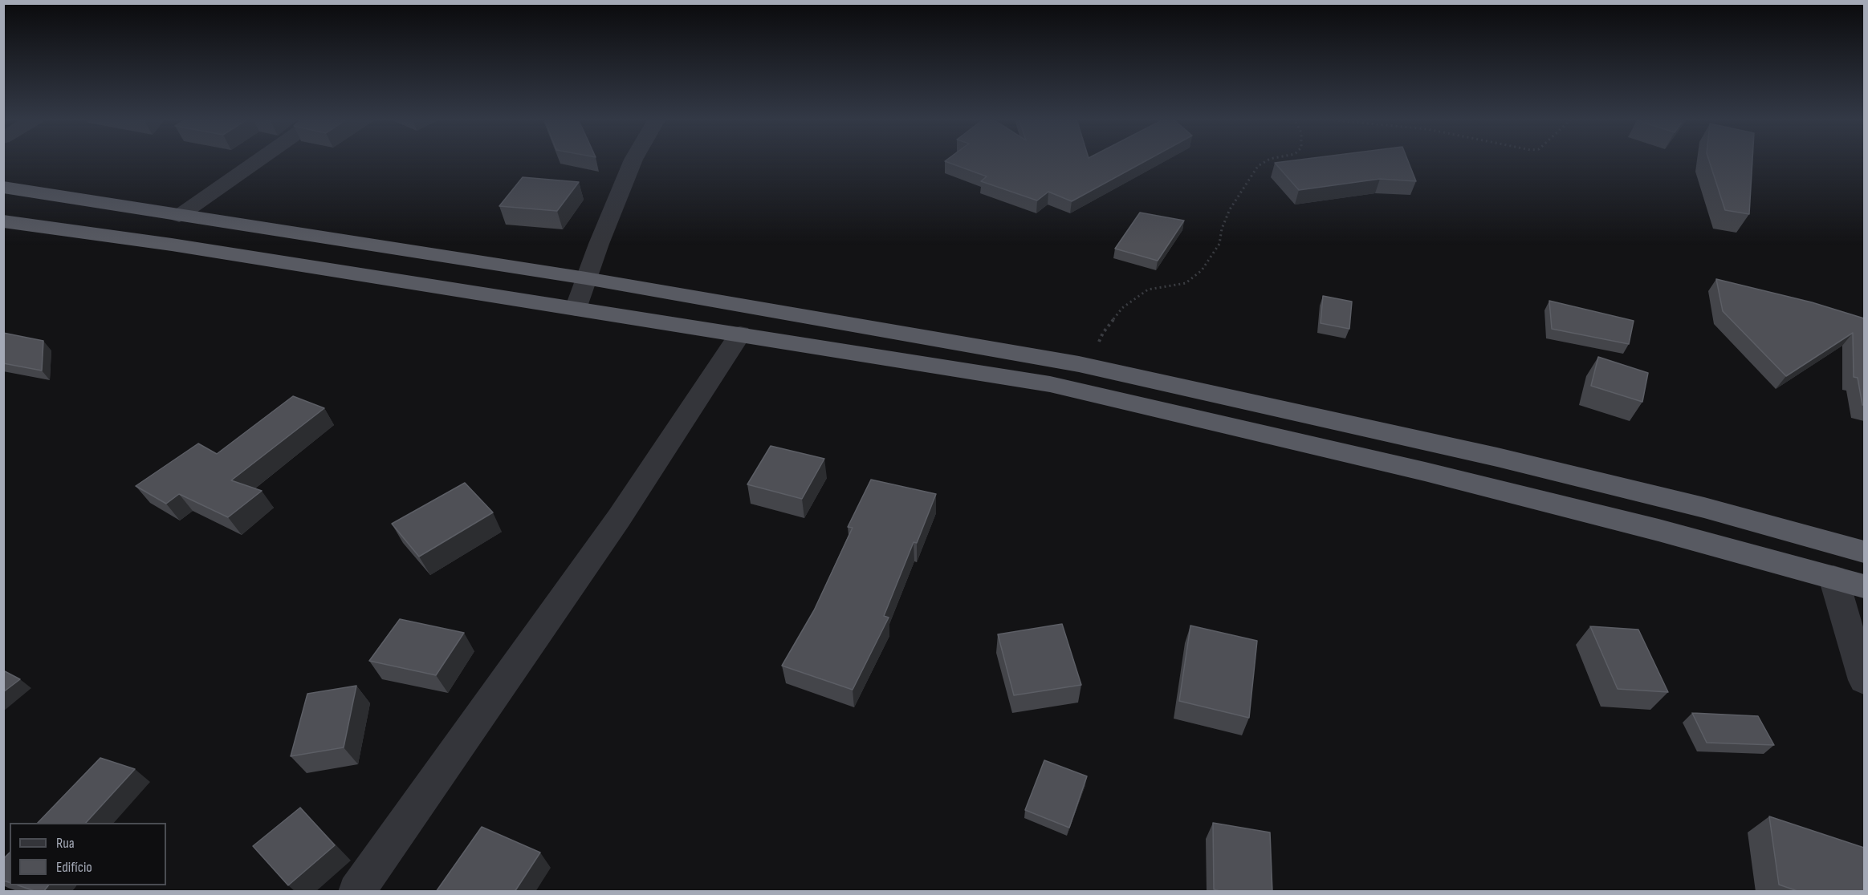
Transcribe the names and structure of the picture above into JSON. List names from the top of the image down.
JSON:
{
  "legend": ["Rua", "Edifício"]
}
